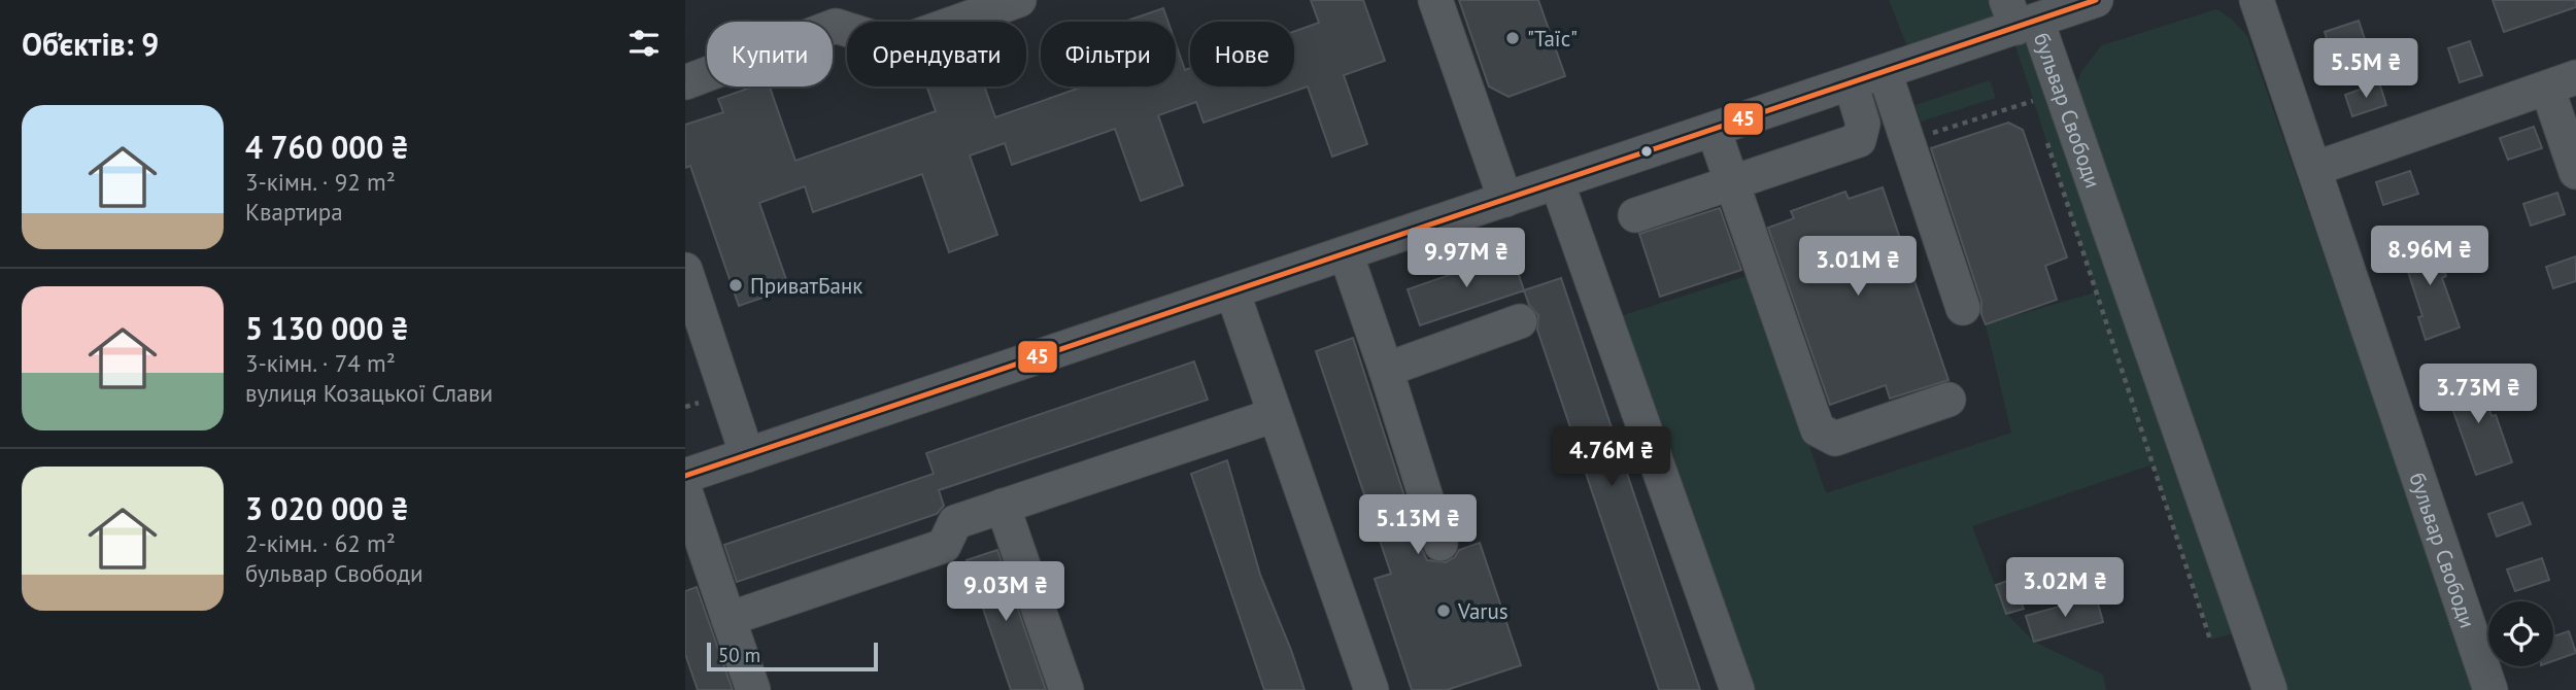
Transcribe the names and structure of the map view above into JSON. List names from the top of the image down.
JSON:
{
  "streets": {
    "street": ["бульвар Свободи"]
  },
  "places": ["\"Таїс\"", "ПриватБанк", "Varus"],
  "lines": ["transit line 45"],
  "scale_bar": "50 m",
  "page": {
    "heading": "Об’єктів: 9",
    "chip": [
      "Купити",
      "Орендувати",
      "Фільтри",
      "Нове"
    ],
    "price": [
      "5.5M ₴",
      "8.96M ₴",
      "9.97M ₴",
      "3.01M ₴",
      "3.73M ₴",
      "4.76M ₴",
      "5.13M ₴",
      "3.02M ₴",
      "9.03M ₴"
    ],
    "list": [
      {
        "name": "4 760 000 ₴",
        "note": "3-кімн. · 92 m² · Квартира"
      },
      {
        "name": "5 130 000 ₴",
        "note": "3-кімн. · 74 m² · вулиця Козацької Слави"
      },
      {
        "name": "3 020 000 ₴",
        "note": "2-кімн. · 62 m² · бульвар Свободи"
      }
    ],
    "scale": "50 m"
  }
}
